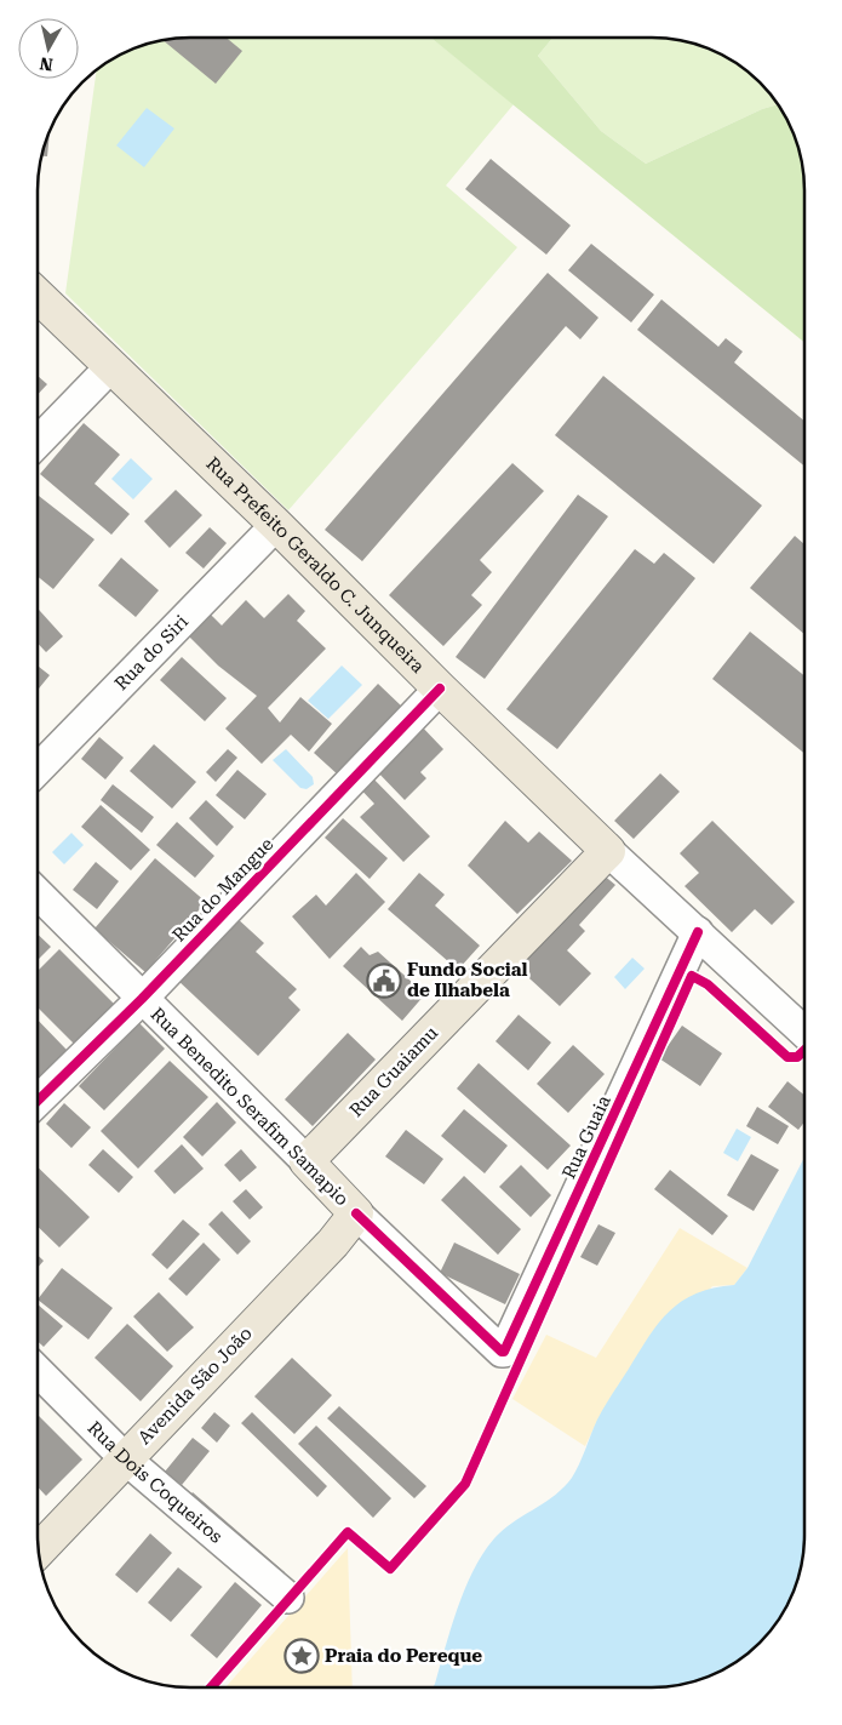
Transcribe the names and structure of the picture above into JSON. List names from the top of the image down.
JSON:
{
  "streets": {
    "main road": [
      "Rua Prefeito Geraldo C. Junqueira",
      "Rua Guaiamu",
      "Rua Benedito Serafim Samapio",
      "Avenida São João"
    ],
    "street": [
      "Rua do Siri",
      "Rua do Mangue",
      "Rua Guaia",
      "Rua Dois Coqueiros"
    ]
  },
  "crossings": [
    ["Rua Prefeito Geraldo C. Junqueira", "Rua do Siri"],
    ["Rua Prefeito Geraldo C. Junqueira", "Rua do Mangue"],
    ["Rua Prefeito Geraldo C. Junqueira", "Rua Guaiamu"],
    ["Rua Prefeito Geraldo C. Junqueira", "Rua Guaia"],
    ["Rua do Mangue", "Rua Benedito Serafim Samapio"],
    ["Rua Guaiamu", "Rua Benedito Serafim Samapio"],
    ["Rua Benedito Serafim Samapio", "Rua Guaia"],
    ["Rua Benedito Serafim Samapio", "Avenida São João"],
    ["Avenida São João", "Rua Dois Coqueiros"]
  ],
  "places": {
    "public building": ["Fundo Social de Ilhabela"],
    "place": ["Praia do Pereque"]
  },
  "north": "bottom"
}
